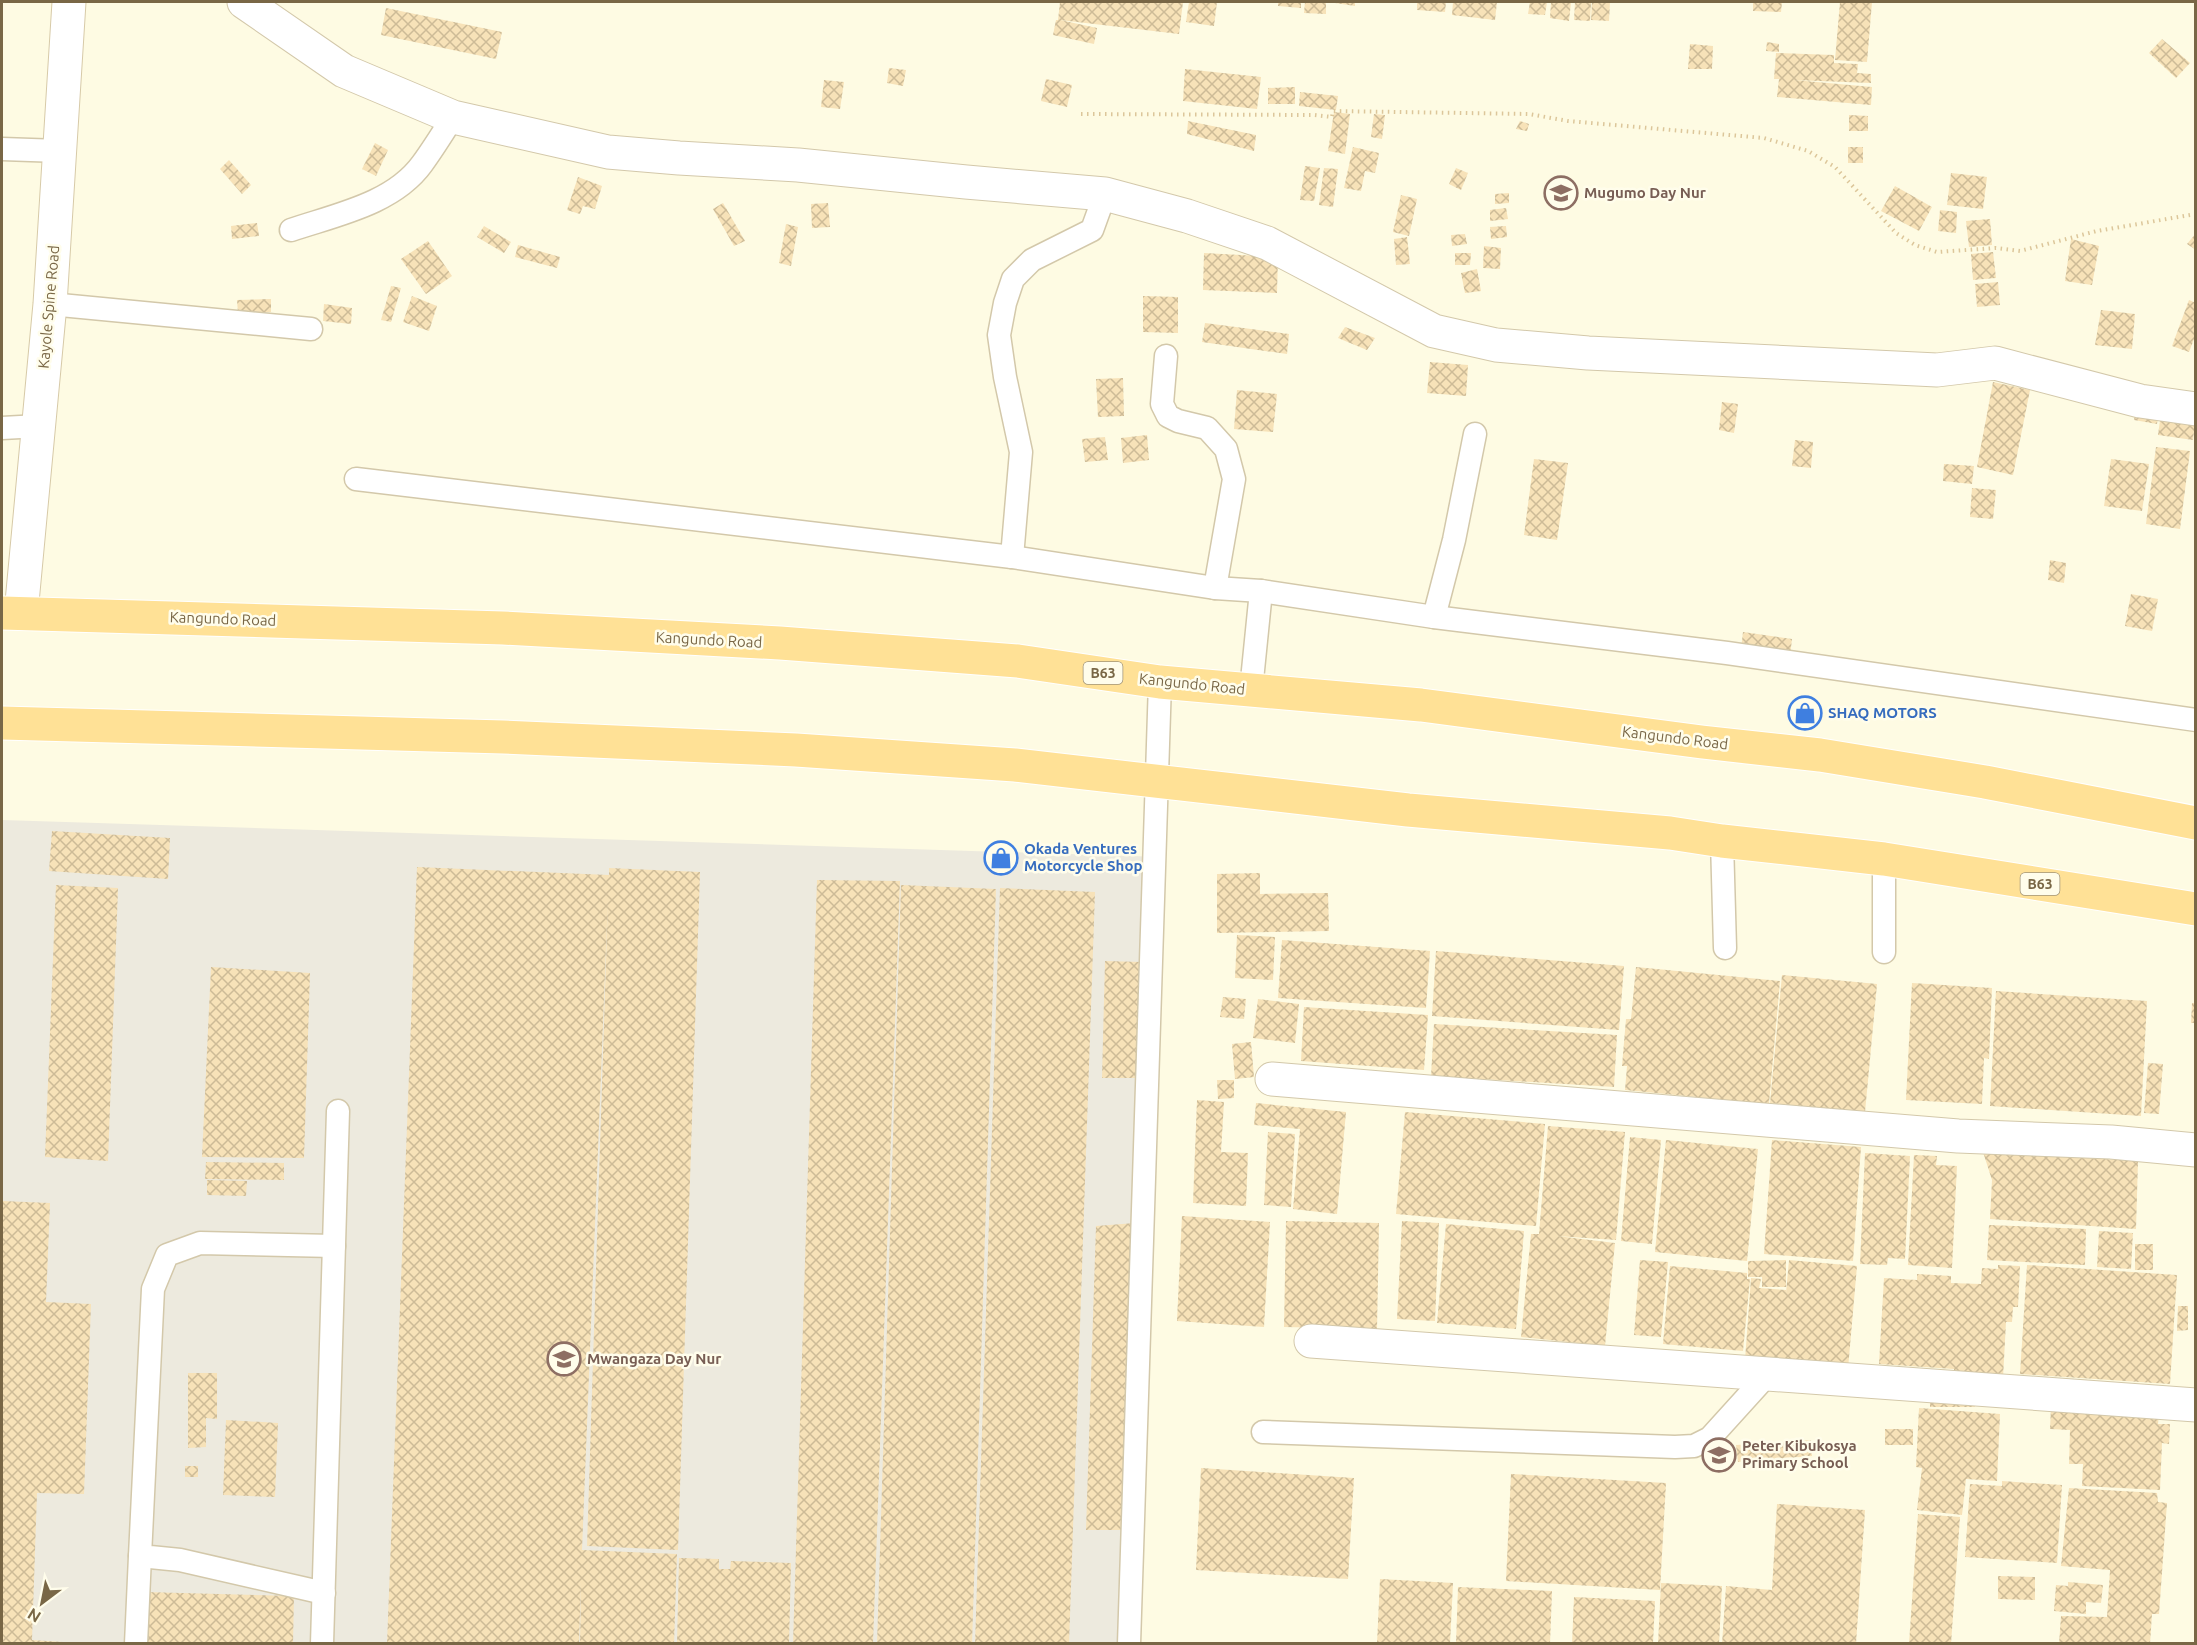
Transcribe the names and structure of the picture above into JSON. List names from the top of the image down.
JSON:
{
  "streets": {
    "highway": ["Kangundo Road", "B63"],
    "street": ["Kayole Spine Road"]
  },
  "crossings": [
    ["Kayole Spine Road", "Kangundo Road"]
  ],
  "places": {
    "school or university": ["Mugumo Day Nur", "Mwangaza Day Nur", "Peter Kibukosya Primary School"],
    "shop": ["SHAQ MOTORS", "Okada Ventures Motorcycle Shop"]
  },
  "north": "bottom left"
}
